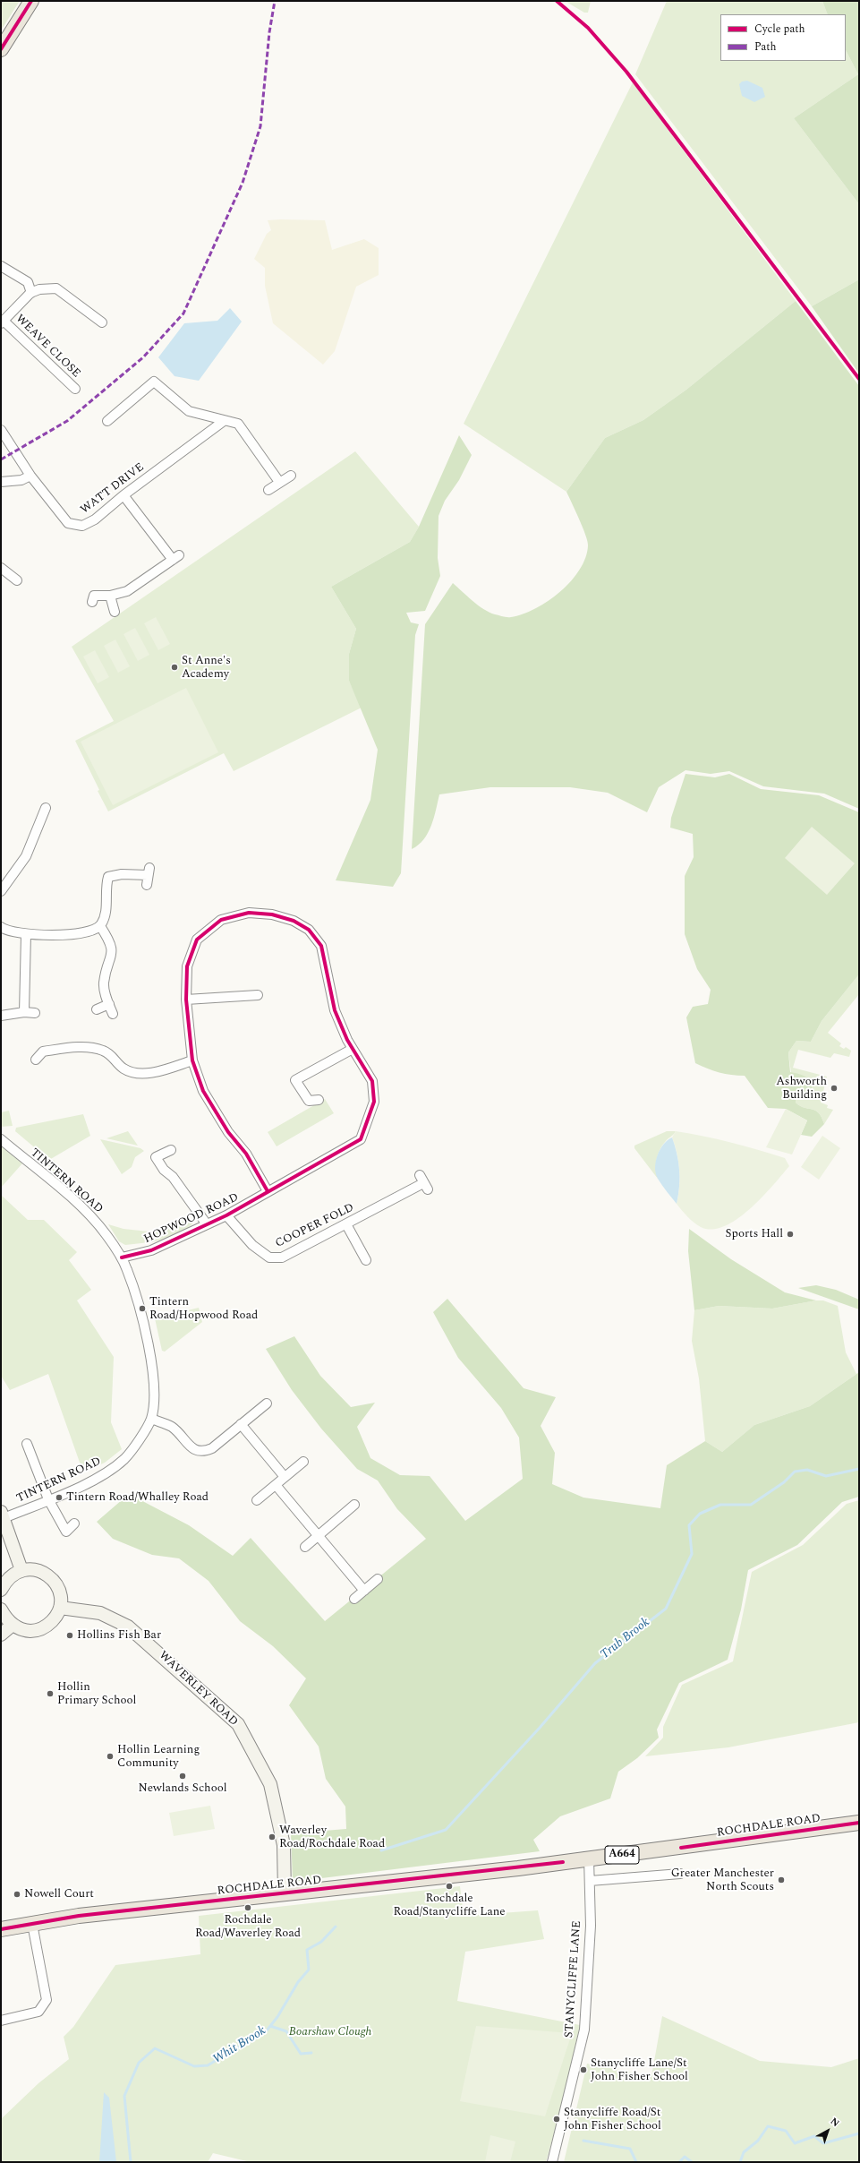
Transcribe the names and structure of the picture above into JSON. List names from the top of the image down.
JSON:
{
  "streets": {
    "main road": ["ROCHDALE ROAD", "A664"],
    "street": [
      "WEAVE CLOSE",
      "WATT DRIVE",
      "TINTERN ROAD",
      "HOPWOOD ROAD",
      "COOPER FOLD",
      "WAVERLEY ROAD",
      "STANYCLIFFE LANE"
    ]
  },
  "crossings": [
    ["TINTERN ROAD", "HOPWOOD ROAD"],
    ["HOPWOOD ROAD", "COOPER FOLD"],
    ["WAVERLEY ROAD", "ROCHDALE ROAD"],
    ["ROCHDALE ROAD", "STANYCLIFFE LANE"]
  ],
  "water": ["Trub Brook", "Whit Brook"],
  "parks": ["Boarshaw Clough"],
  "places": [
    "St Anne's Academy",
    "Ashworth Building",
    "Sports Hall",
    "Tintern Road/Hopwood Road",
    "Tintern Road/Whalley Road",
    "Hollins Fish Bar",
    "Hollin Primary School",
    "Hollin Learning Community",
    "Newlands School",
    "Waverley Road/Rochdale Road",
    "Greater Manchester North Scouts",
    "Rochdale Road/Stanycliffe Lane",
    "Nowell Court",
    "Rochdale Road/Waverley Road",
    "Stanycliffe Lane/St John Fisher School",
    "Stanycliffe Road/St John Fisher School"
  ],
  "legend": ["Cycle path", "Path"],
  "north": "top right"
}
